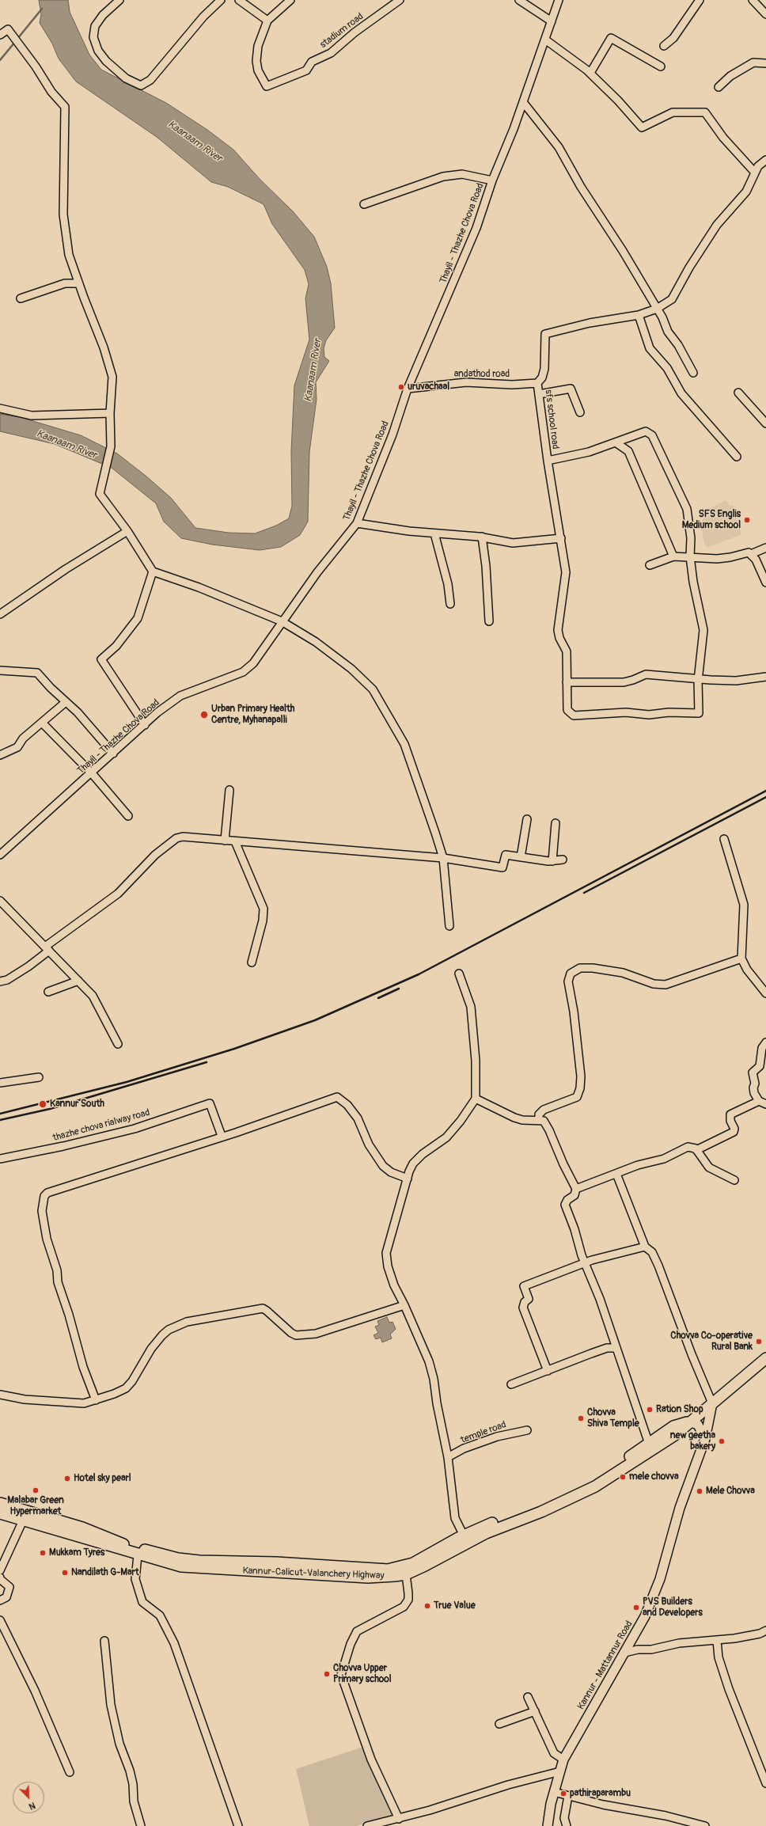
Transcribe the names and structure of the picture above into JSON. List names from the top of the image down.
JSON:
{
  "streets": {
    "highway": ["Kannur-Calicut-Valanchery Highway"],
    "main road": ["Kannur - Mattannur Road"],
    "street": [
      "stadium road",
      "Thayil - Thazhe Chova Road",
      "andathod road",
      "sfs school road",
      "thazhe chova rialway road",
      "temple road"
    ]
  },
  "crossings": [
    ["Thayil - Thazhe Chova Road", "andathod road"],
    ["andathod road", "sfs school road"],
    ["Kannur-Calicut-Valanchery Highway", "Kannur - Mattannur Road"]
  ],
  "water": ["Kaanaam River"],
  "places": [
    "uruvachaal",
    "SFS Englis Medium school",
    "Urban Primary Health Centre, Myhanapalli",
    "Kannur South",
    "Chovva Co-operative Rural Bank",
    "Ration Shop",
    "Chovva Shiva Temple",
    "new geetha bakery",
    "mele chovva",
    "Hotel sky pearl",
    "Malabar Green Hypermarket",
    "Mele Chovva",
    "Mukkam Tyres",
    "Nandilath G-Mart",
    "True Value",
    "PVS Builders and Developers",
    "Chovva Upper Primary school",
    "pathiraparambu"
  ],
  "north": "bottom right"
}
